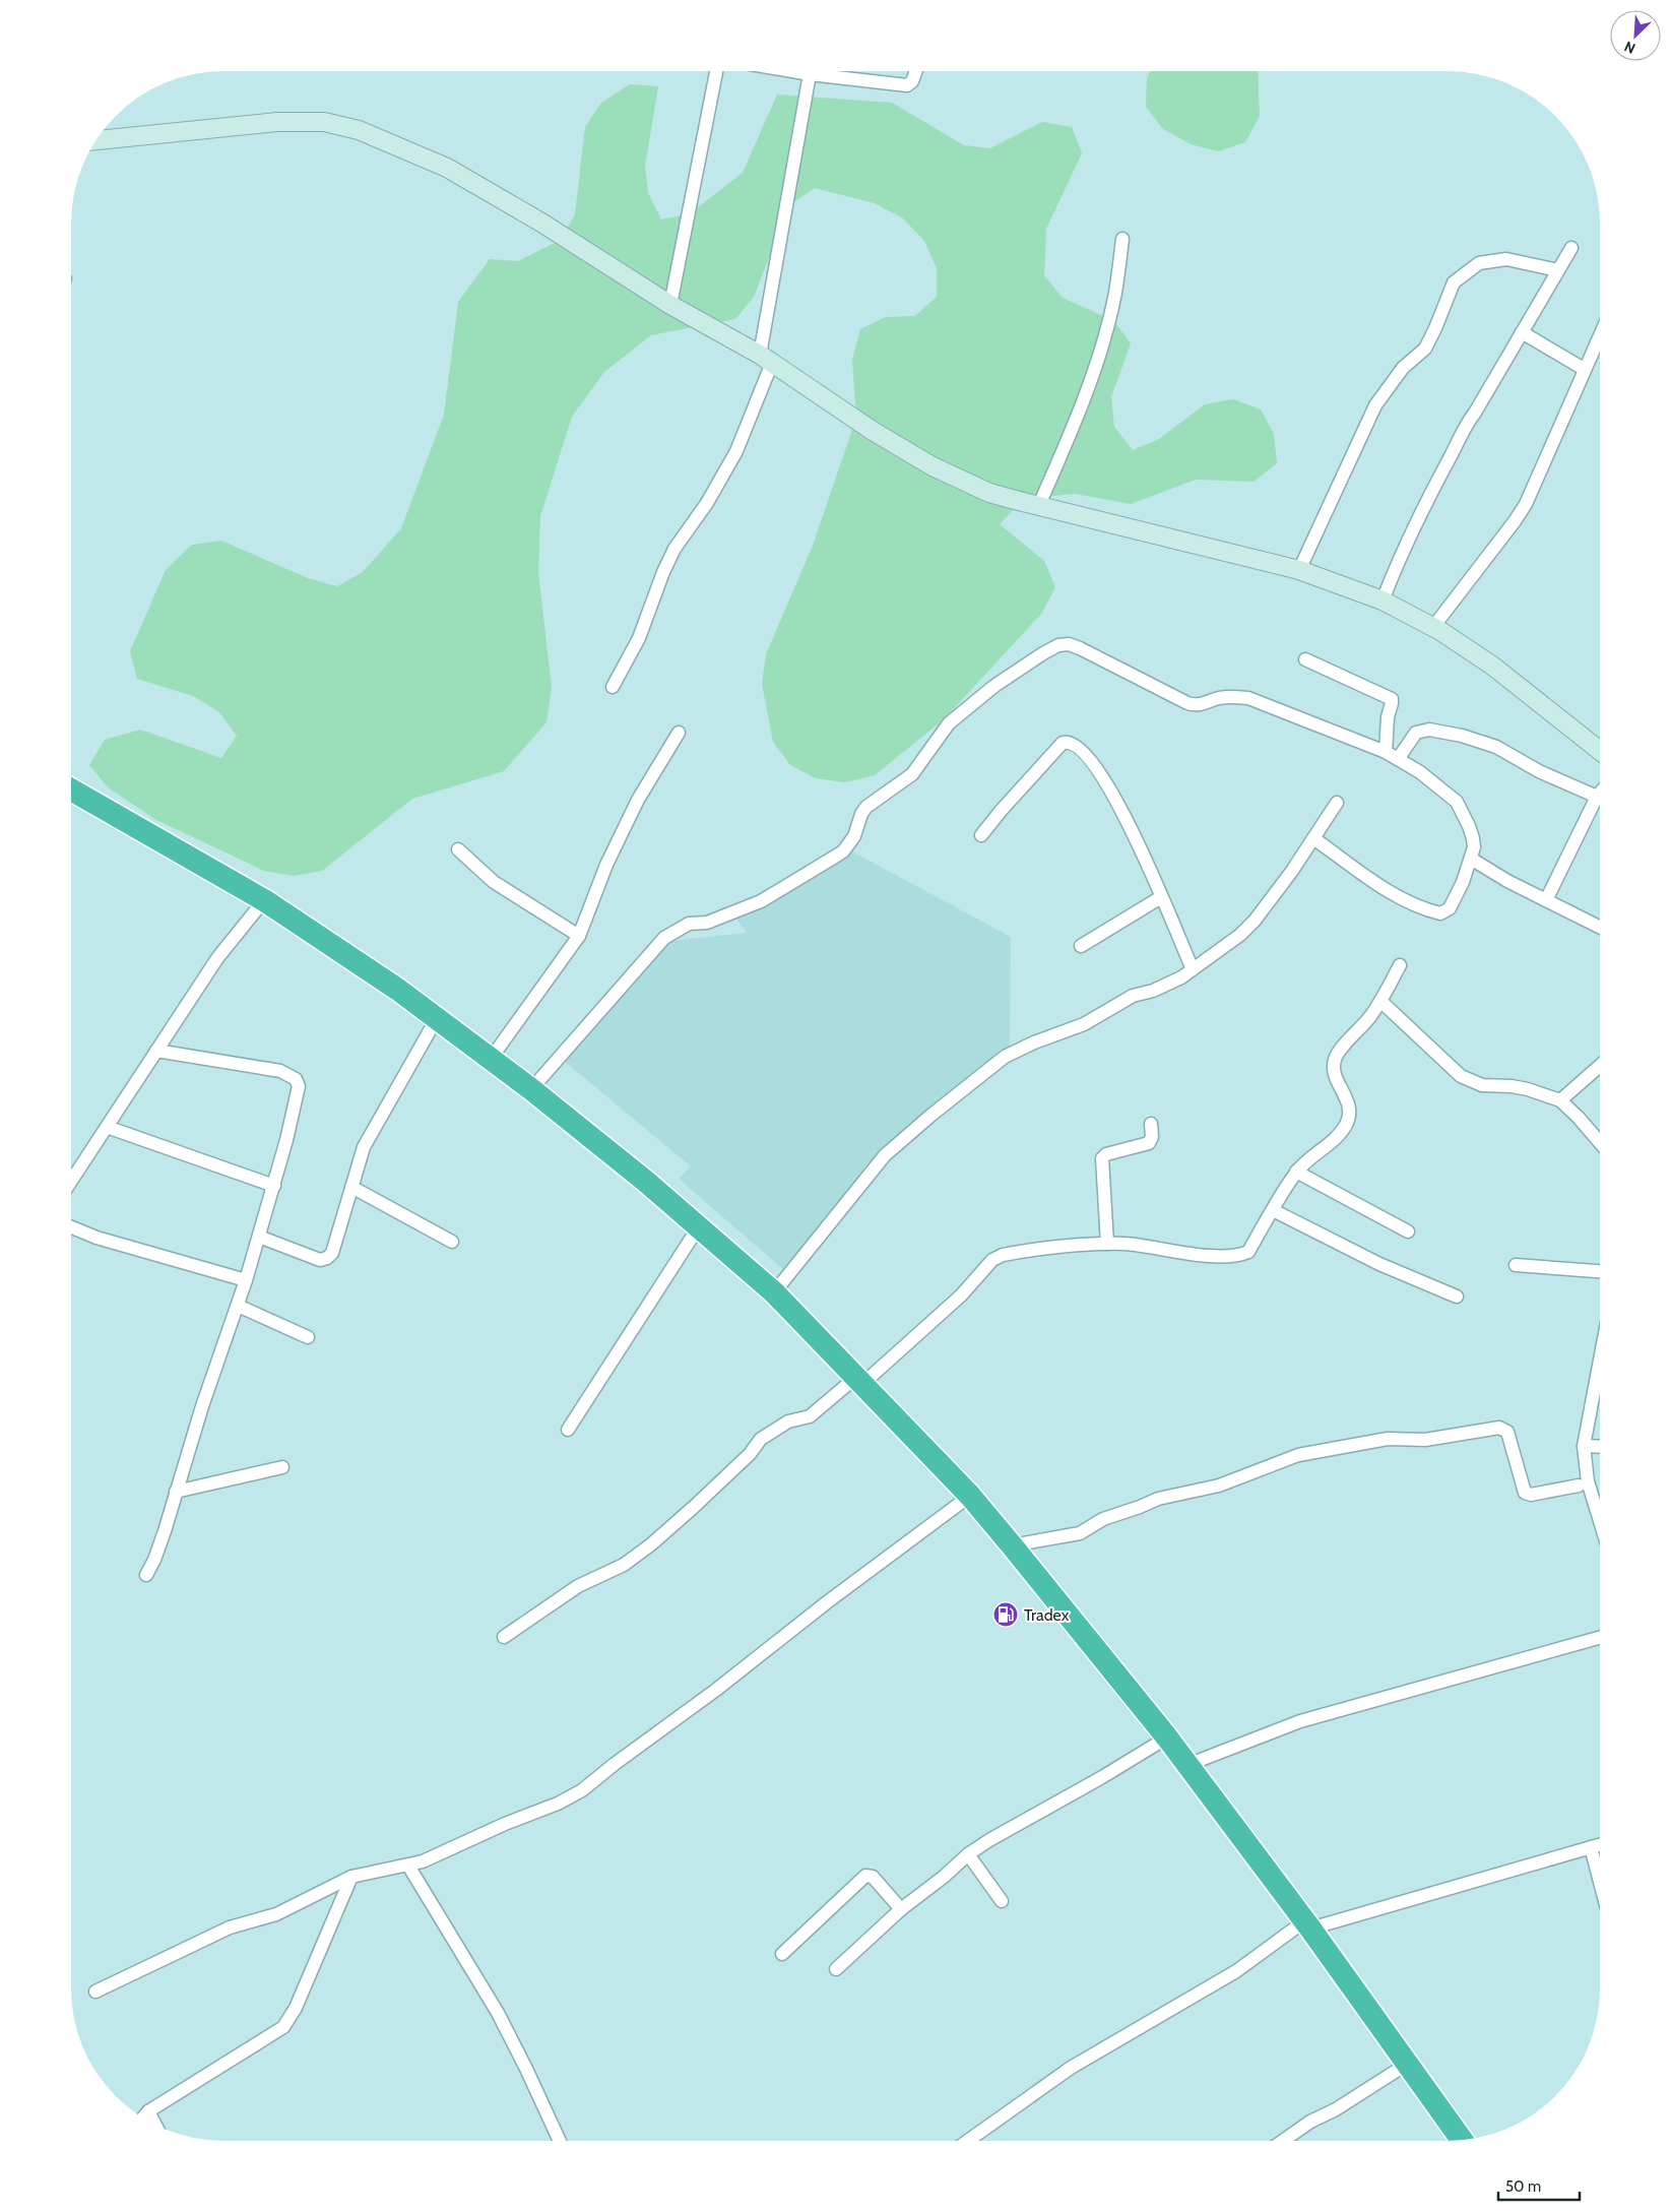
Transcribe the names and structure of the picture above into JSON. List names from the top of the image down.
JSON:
{
  "places": {
    "fuel station": ["Tradex"]
  },
  "scale_bar": "50 m",
  "north": "bottom left"
}
